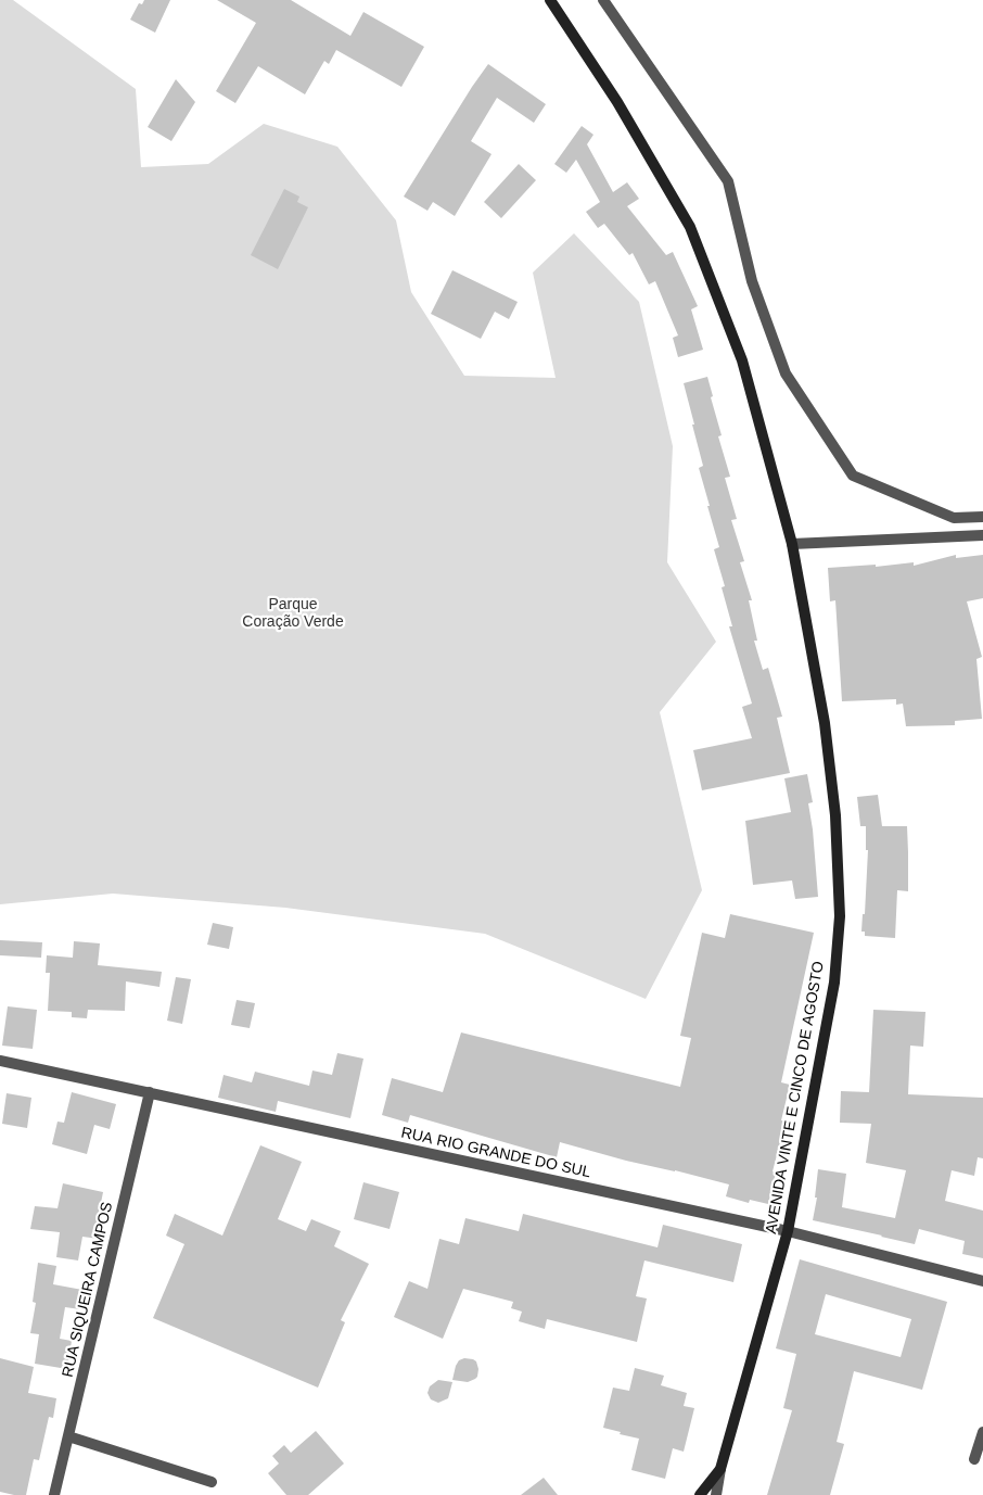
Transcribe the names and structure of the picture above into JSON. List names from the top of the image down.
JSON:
{
  "streets": {
    "main road": ["AVENIDA VINTE E CINCO DE AGOSTO"],
    "street": ["RUA RIO GRANDE DO SUL", "RUA SIQUEIRA CAMPOS"]
  },
  "crossings": [
    ["AVENIDA VINTE E CINCO DE AGOSTO", "RUA RIO GRANDE DO SUL"],
    ["RUA RIO GRANDE DO SUL", "RUA SIQUEIRA CAMPOS"]
  ],
  "parks": ["Parque Coração Verde"]
}
